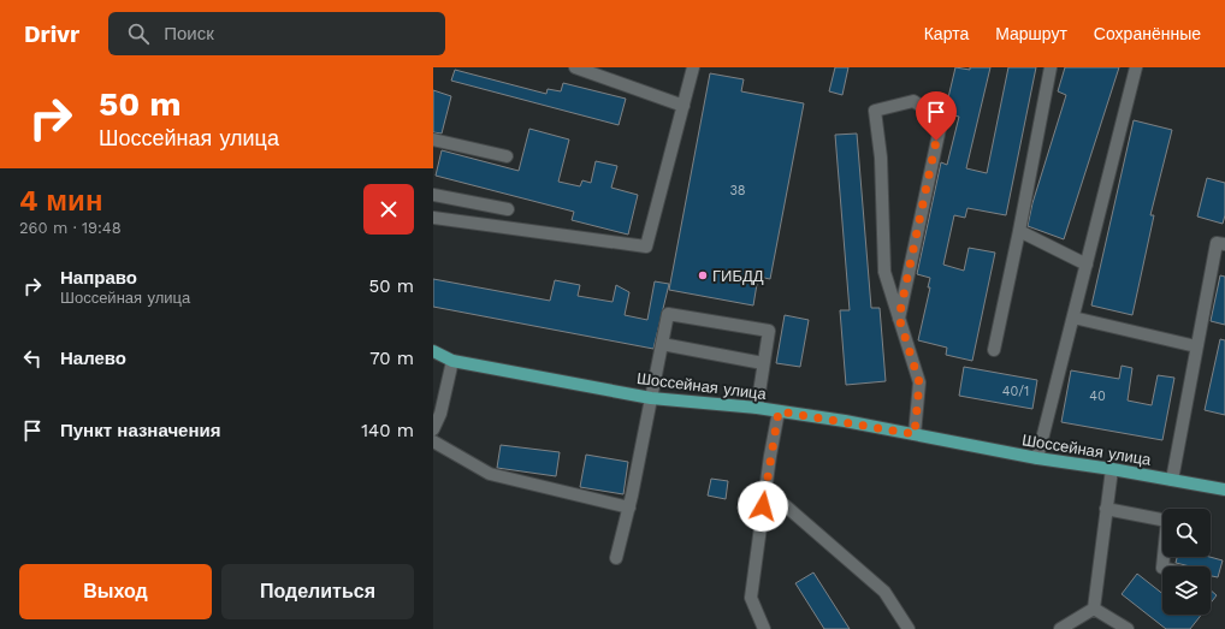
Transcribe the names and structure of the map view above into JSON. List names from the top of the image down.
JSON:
{
  "streets": {
    "main road": ["Шоссейная улица"]
  },
  "places": ["ГИБДД"],
  "house_numbers": ["38", "40/1", "40"],
  "page": {
    "header": "Drivr",
    "search": "Поиск",
    "nav": ["Карта", "Маршрут", "Сохранённые"],
    "turn": ["50 m", "Шоссейная улица"],
    "heading": ["4 мин", "260 m · 19:48"],
    "list": [
      {
        "name": "Направо",
        "note": "Шоссейная улица",
        "value": "50 m"
      },
      {
        "name": "Налево",
        "value": "70 m"
      },
      {
        "name": "Пункт назначения",
        "value": "140 m"
      }
    ],
    "buttons": ["Выход", "Поделиться"]
  }
}
